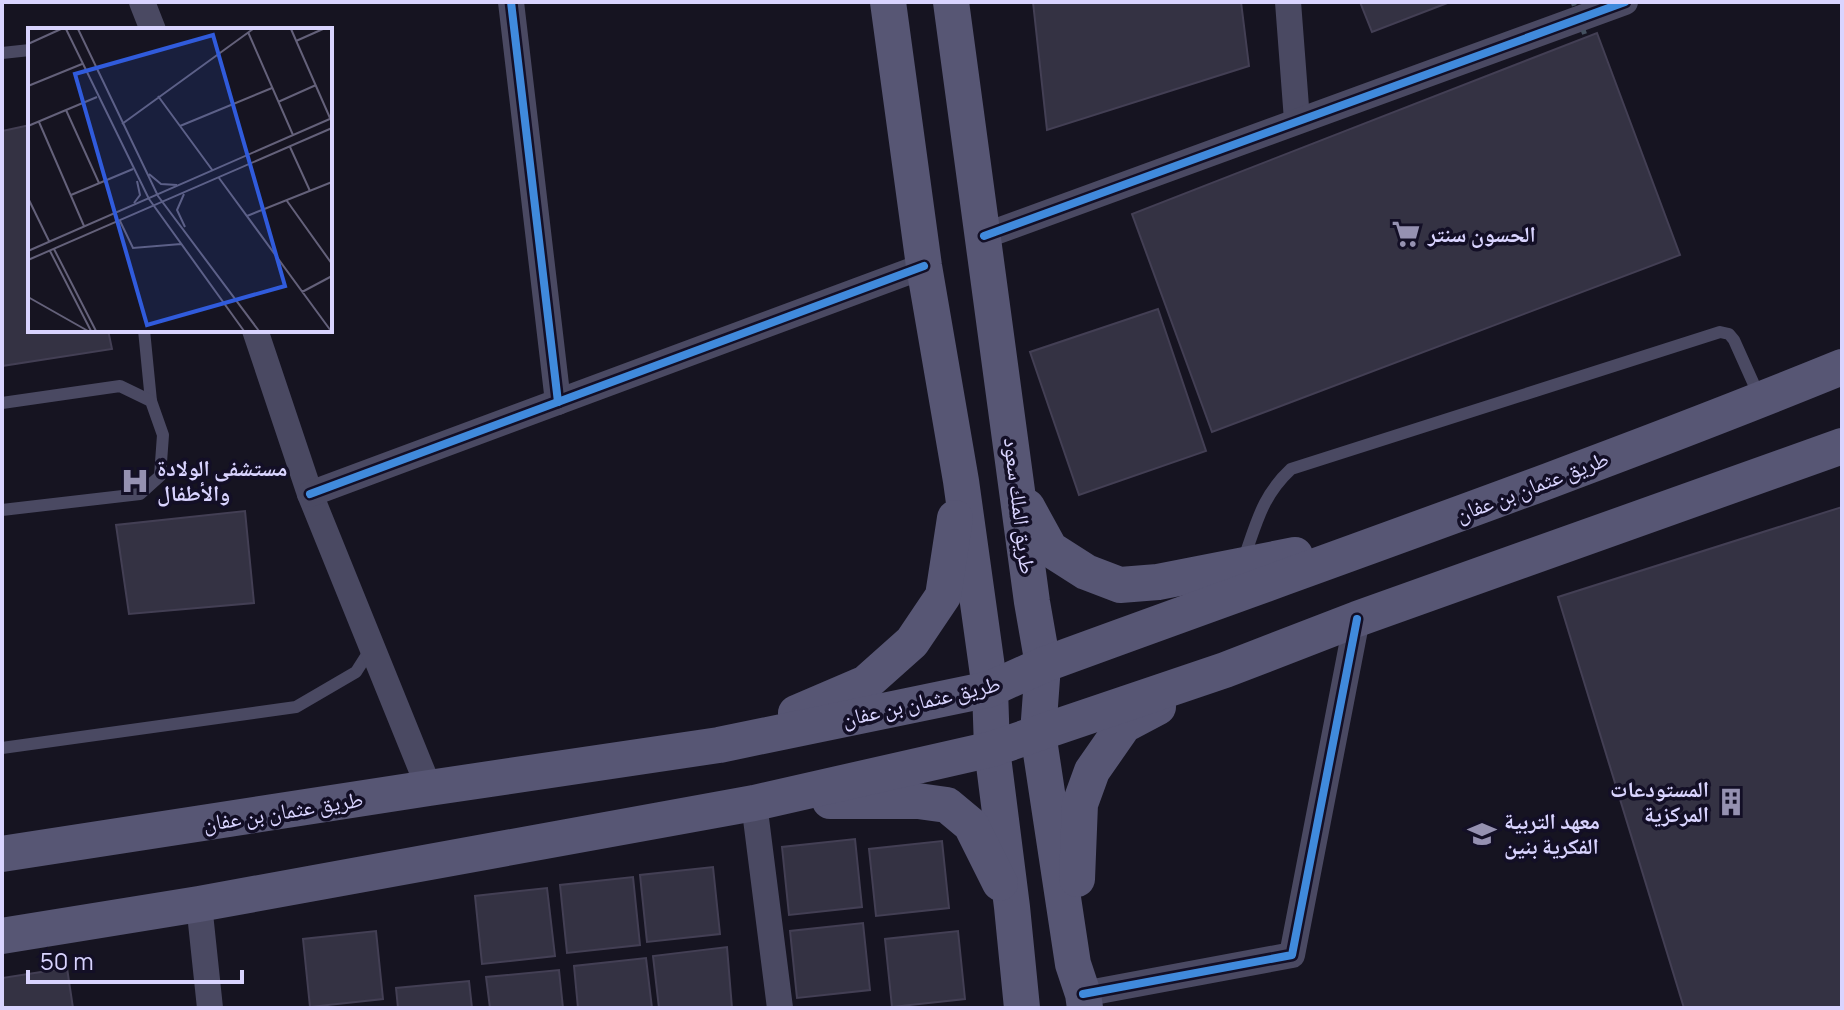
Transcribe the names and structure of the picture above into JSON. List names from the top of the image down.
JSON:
{
  "streets": {
    "main road": ["طريق عثمان بن عفان", "طريق الملك سعود"]
  },
  "crossings": [
    ["طريق عثمان بن عفان", "طريق الملك سعود"]
  ],
  "places": {
    "supermarket": ["الحسون سنتر"],
    "hospital": ["مستشفى الولادة والأطفال"],
    "building": ["المستودعات المركزية"],
    "school or university": ["معهد التربية الفكرية بنين"]
  },
  "scale_bar": "50 m"
}
